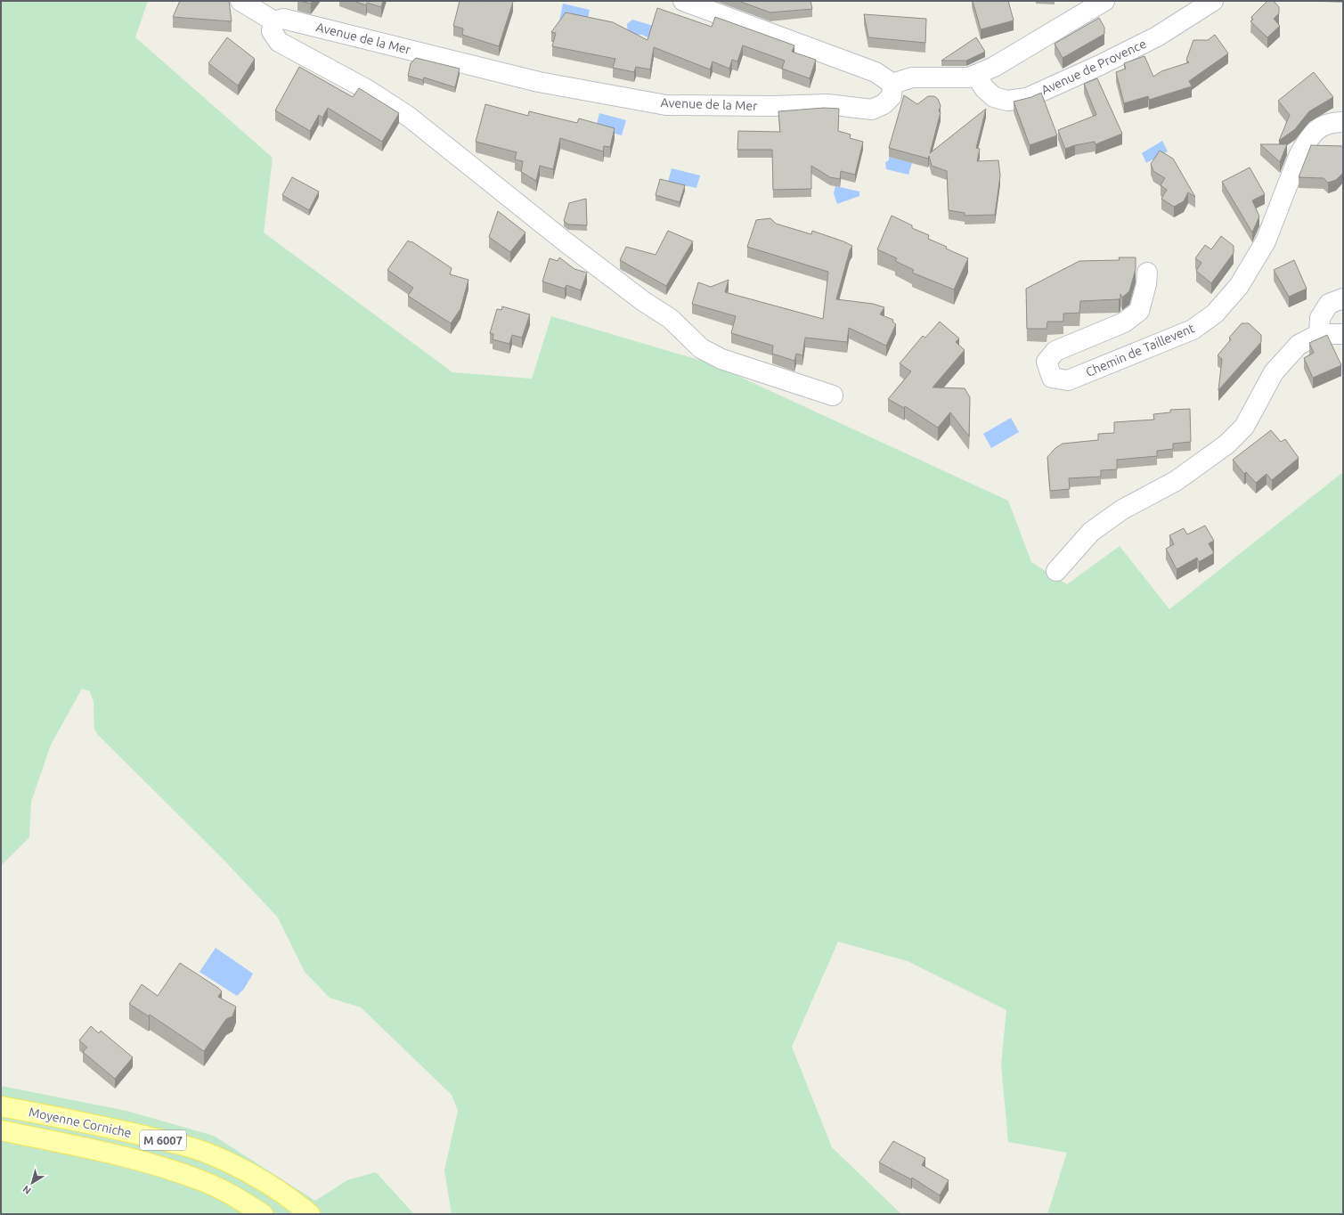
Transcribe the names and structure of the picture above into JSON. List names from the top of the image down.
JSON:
{
  "streets": {
    "main road": ["Moyenne Corniche", "M 6007"],
    "street": ["Avenue de la Mer", "Avenue de Provence", "Chemin de Taillevent"]
  },
  "north": "bottom left"
}
